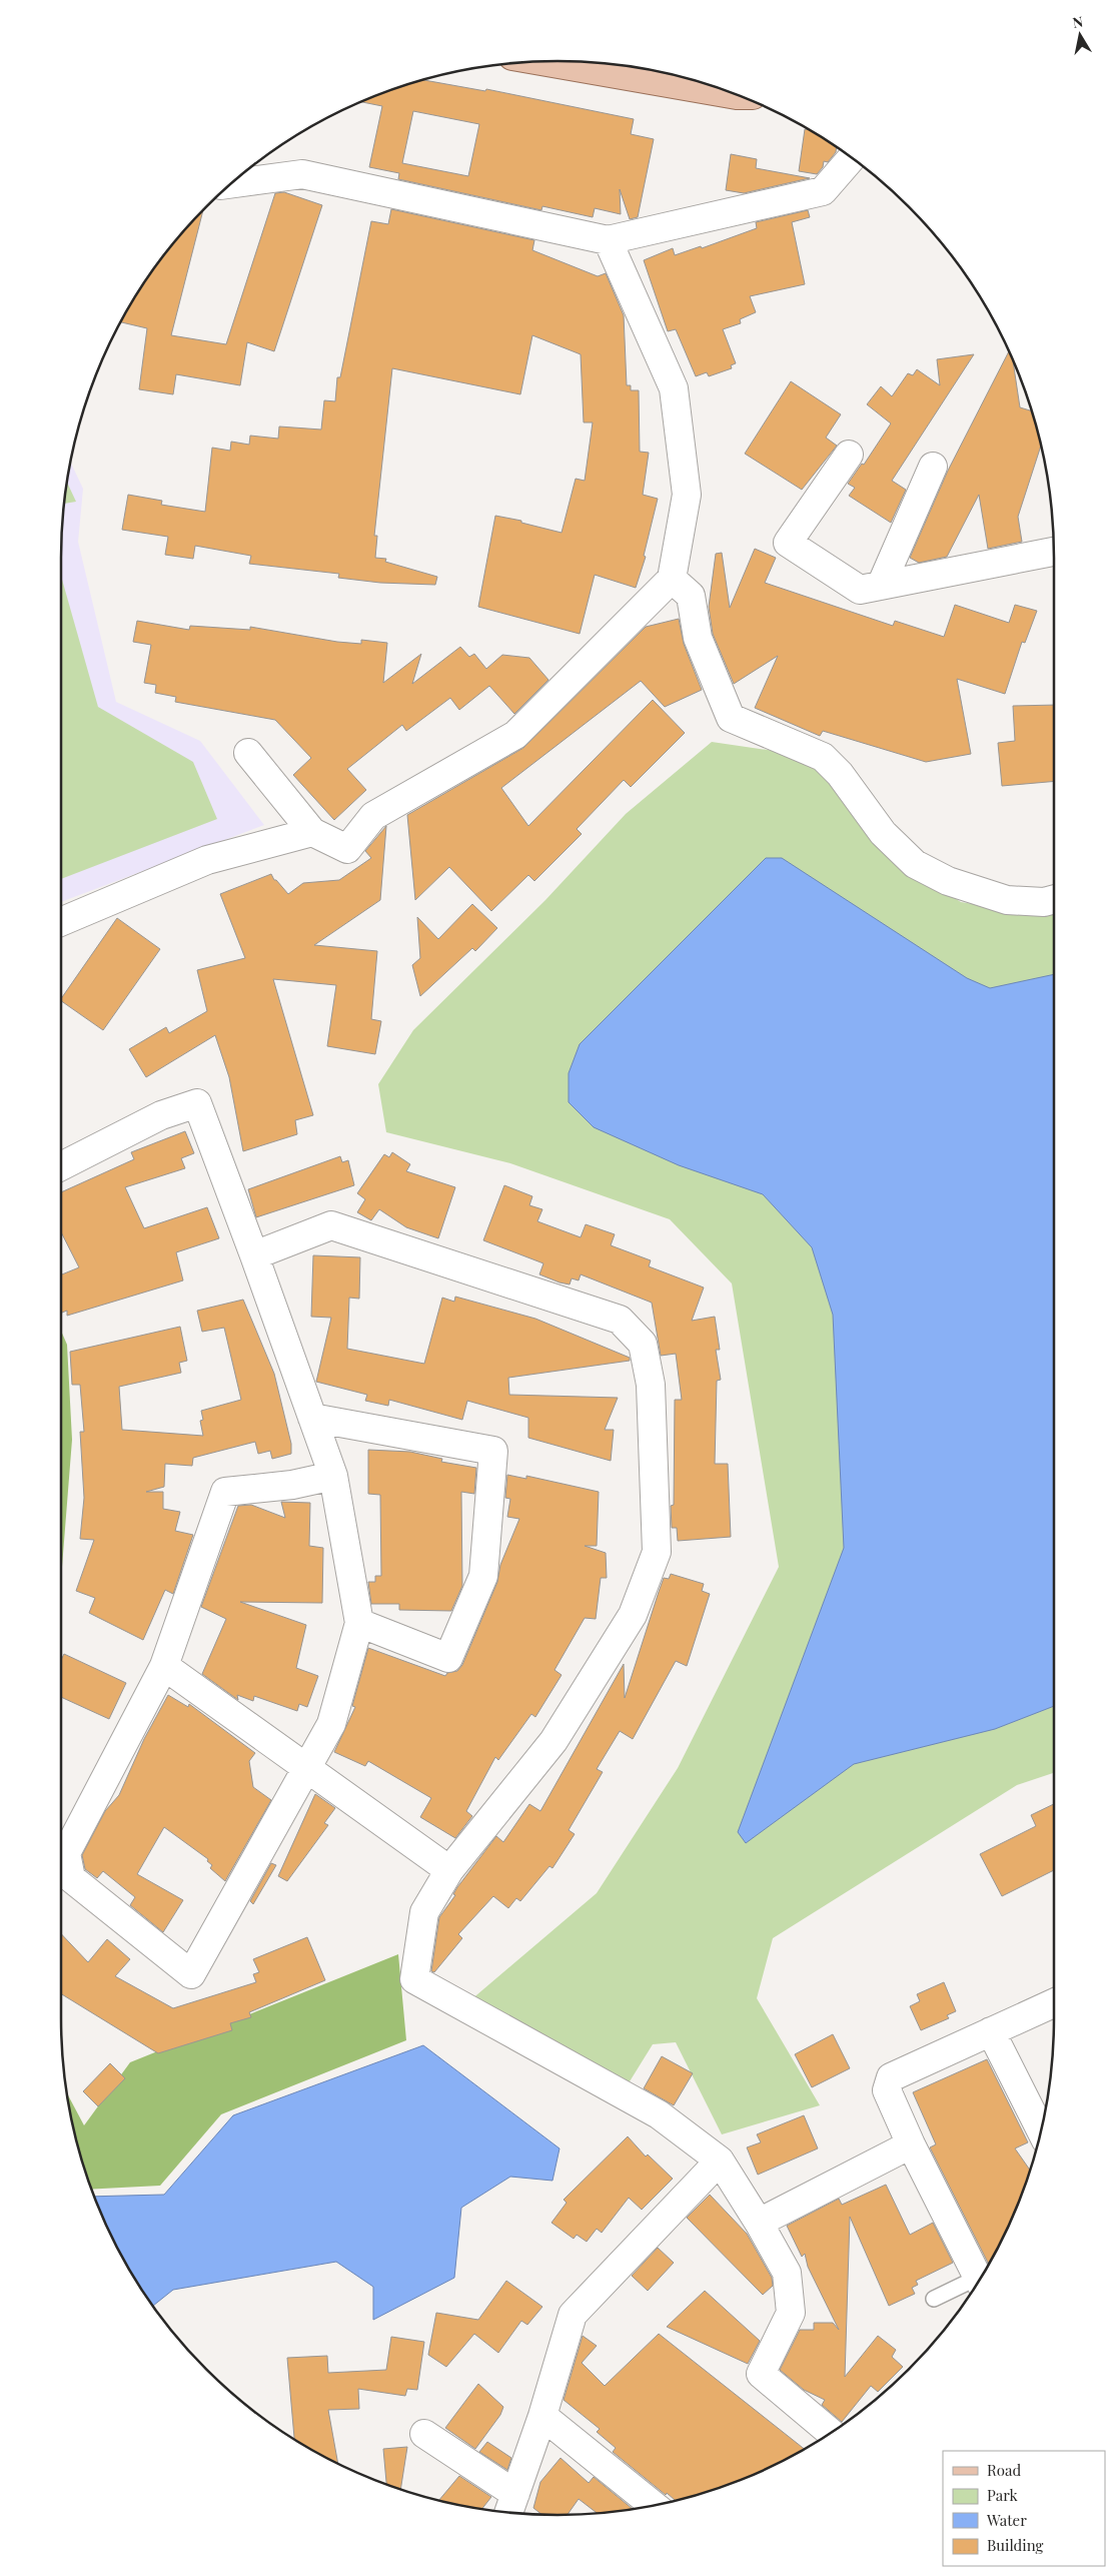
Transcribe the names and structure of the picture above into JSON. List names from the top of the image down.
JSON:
{
  "legend": [
    "Road",
    "Park",
    "Water",
    "Building"
  ],
  "north": "top"
}
